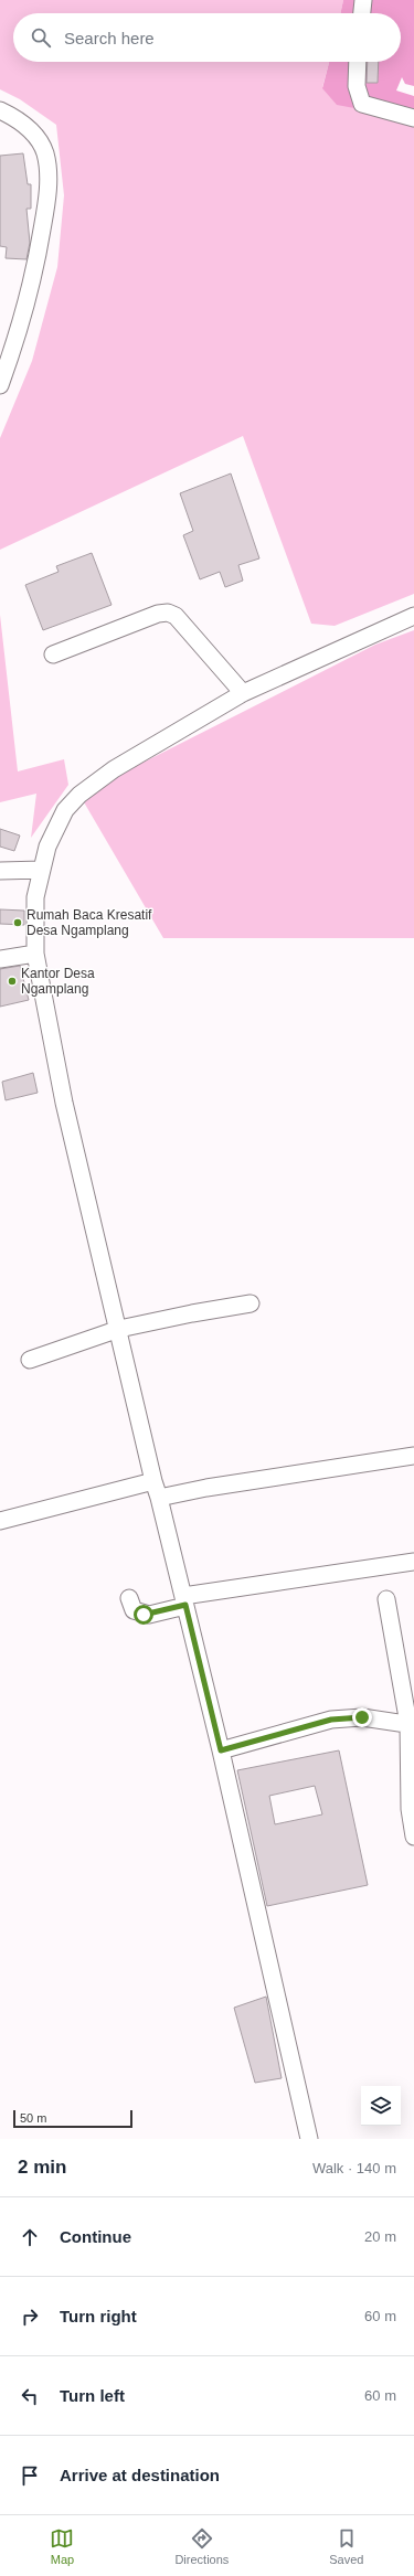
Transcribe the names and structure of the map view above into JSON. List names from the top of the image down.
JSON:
{
  "places": ["Rumah Baca Kresatif Desa Ngamplang", "Kantor Desa Ngamplang"],
  "scale_bar": "50 m",
  "page": {
    "search": "Search here",
    "scale": "50 m",
    "heading": ["2 min", "Walk · 140 m"],
    "list": [
      ["Continue", "20 m"],
      ["Turn right", "60 m"],
      ["Turn left", "60 m"],
      "Arrive at destination"
    ],
    "nav": ["Map", "Directions", "Saved"]
  }
}
